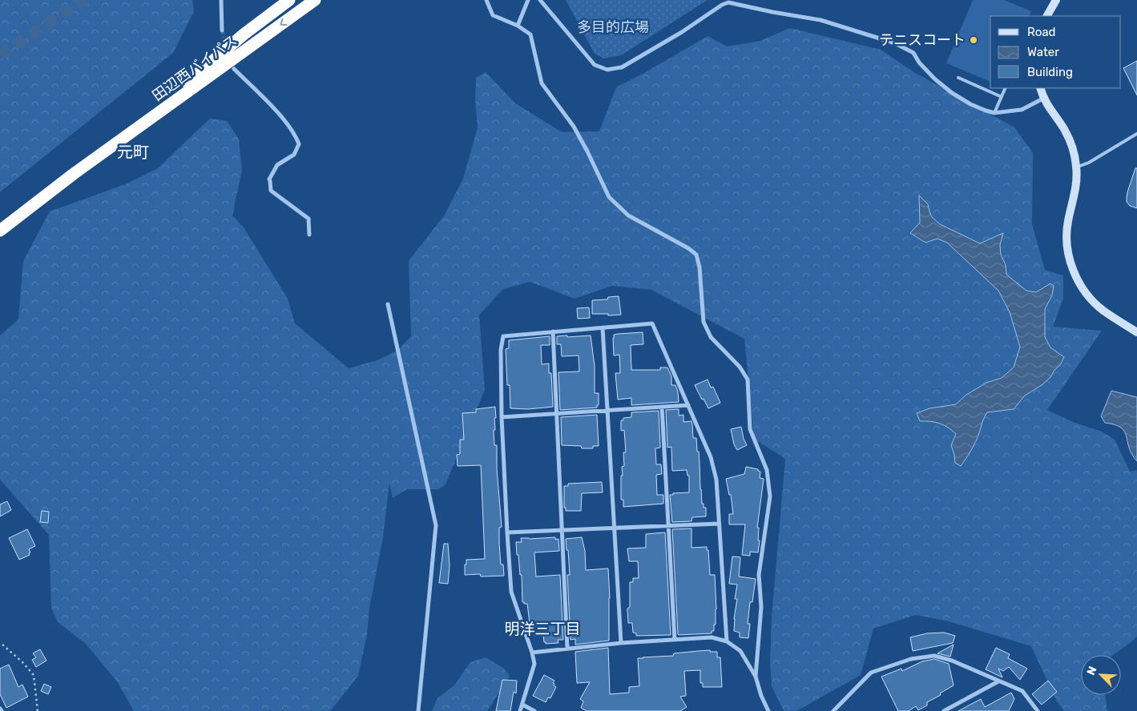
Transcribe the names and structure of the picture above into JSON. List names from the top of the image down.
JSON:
{
  "streets": {
    "highway": ["田辺西バイパス"]
  },
  "districts": ["元町", "明洋三丁目"],
  "parks": ["多目的広場"],
  "places": ["テニスコート"],
  "legend": ["Road", "Water", "Building"],
  "north": "top left"
}
